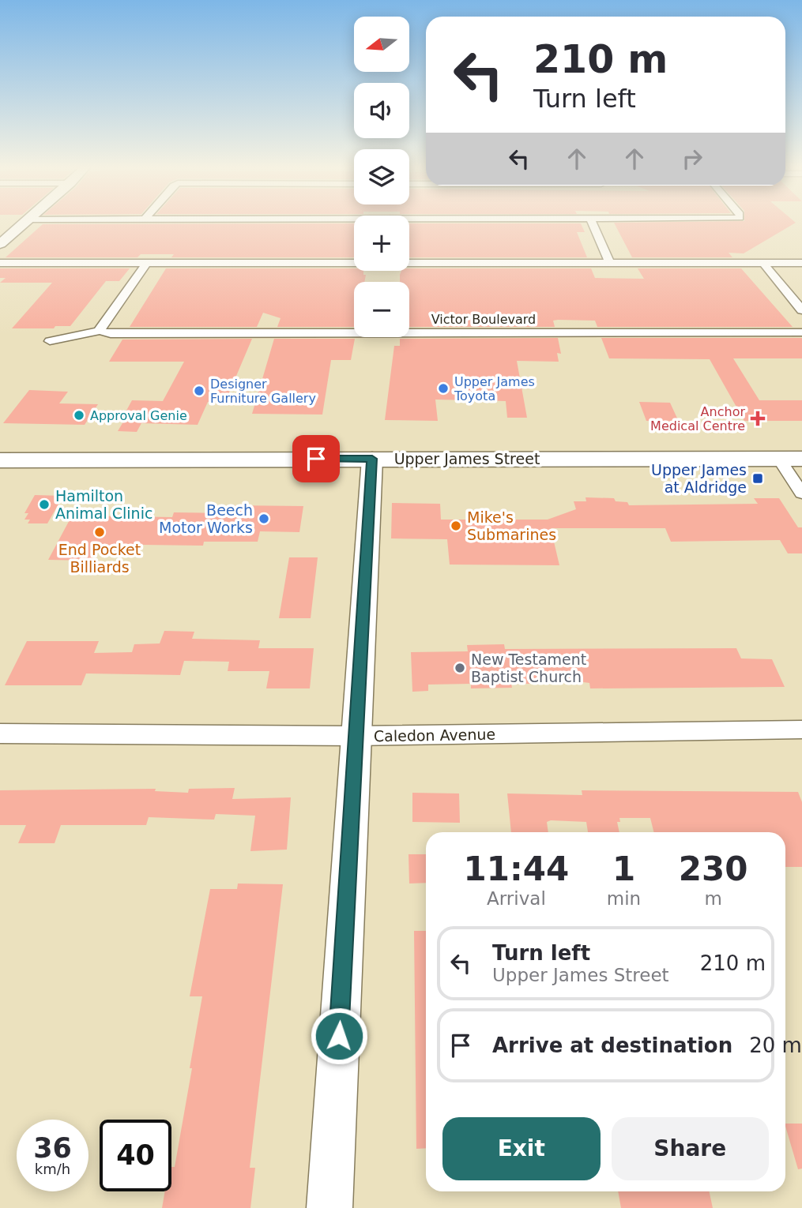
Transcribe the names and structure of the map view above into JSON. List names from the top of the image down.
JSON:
{
  "streets": {
    "main road": ["Upper James Street"],
    "street": ["Victor Boulevard", "Caledon Avenue"]
  },
  "places": {
    "other": [
      "Upper James Toyota",
      "Designer Furniture Gallery",
      "Approval Genie",
      "Hamilton Animal Clinic",
      "Beech Motor Works",
      "Mike's Submarines",
      "End Pocket Billiards",
      "New Testament Baptist Church"
    ],
    "health": ["Anchor Medical Centre"],
    "transit": ["Upper James at Aldridge"]
  },
  "north": "left",
  "page": {
    "map_buttons": ["+", "−"],
    "turn": ["210 m", "Turn left"],
    "eta": [
      "11:44",
      "Arrival",
      "1",
      "min",
      "230",
      "m"
    ],
    "list": [
      {
        "name": "Turn left",
        "note": "Upper James Street",
        "value": "210 m"
      },
      {
        "name": "Arrive at destination",
        "value": "20 m"
      }
    ],
    "buttons": ["Exit", "Share"],
    "speed": "36 km/h",
    "limit": "40"
  }
}
